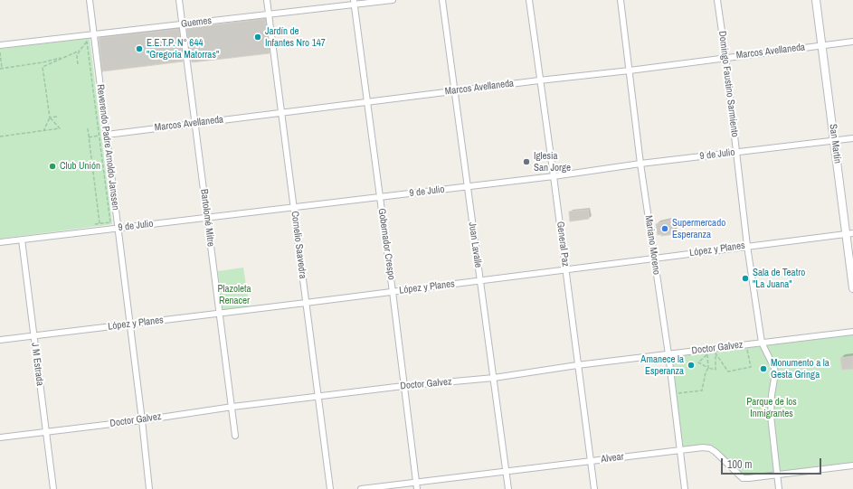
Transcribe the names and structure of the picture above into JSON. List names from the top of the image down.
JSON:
{
  "streets": {
    "main road": ["San Martín"],
    "street": [
      "Guemes",
      "Marcos Avellaneda",
      "Domingo Faustino Sarmiento",
      "Reverendo Padre Arnoldo Janssen",
      "9 de Julio",
      "Bartolomé Mitre",
      "Gobernador Crespo",
      "General Paz",
      "Cornelio Saavedra",
      "Juan Lavalle",
      "Mariano Moreno",
      "López y Planes",
      "Doctor Galvez",
      "J M Estrada",
      "Alvear"
    ]
  },
  "crossings": [
    ["Guemes", "Reverendo Padre Arnoldo Janssen"],
    ["Guemes", "Bartolomé Mitre"],
    ["Guemes", "Gobernador Crespo"],
    ["Guemes", "Cornelio Saavedra"],
    ["Marcos Avellaneda", "Domingo Faustino Sarmiento"],
    ["Marcos Avellaneda", "San Martín"],
    ["Marcos Avellaneda", "Reverendo Padre Arnoldo Janssen"],
    ["Marcos Avellaneda", "Bartolomé Mitre"],
    ["Marcos Avellaneda", "Gobernador Crespo"],
    ["Marcos Avellaneda", "General Paz"],
    ["Marcos Avellaneda", "Cornelio Saavedra"],
    ["Marcos Avellaneda", "Juan Lavalle"],
    ["Marcos Avellaneda", "Mariano Moreno"],
    ["Domingo Faustino Sarmiento", "9 de Julio"],
    ["Domingo Faustino Sarmiento", "López y Planes"],
    ["Domingo Faustino Sarmiento", "Doctor Galvez"],
    ["Domingo Faustino Sarmiento", "Alvear"],
    ["San Martín", "9 de Julio"],
    ["San Martín", "López y Planes"],
    ["Reverendo Padre Arnoldo Janssen", "9 de Julio"],
    ["Reverendo Padre Arnoldo Janssen", "López y Planes"],
    ["Reverendo Padre Arnoldo Janssen", "Doctor Galvez"],
    ["9 de Julio", "Bartolomé Mitre"],
    ["9 de Julio", "Gobernador Crespo"],
    ["9 de Julio", "General Paz"],
    ["9 de Julio", "Cornelio Saavedra"],
    ["9 de Julio", "Juan Lavalle"],
    ["9 de Julio", "Mariano Moreno"],
    ["9 de Julio", "J M Estrada"],
    ["Bartolomé Mitre", "López y Planes"],
    ["Bartolomé Mitre", "Doctor Galvez"],
    ["Gobernador Crespo", "López y Planes"],
    ["Gobernador Crespo", "Doctor Galvez"],
    ["Gobernador Crespo", "Alvear"],
    ["General Paz", "López y Planes"],
    ["General Paz", "Doctor Galvez"],
    ["General Paz", "Alvear"],
    ["Cornelio Saavedra", "López y Planes"],
    ["Cornelio Saavedra", "Doctor Galvez"],
    ["Juan Lavalle", "López y Planes"],
    ["Juan Lavalle", "Doctor Galvez"],
    ["Juan Lavalle", "Alvear"],
    ["Mariano Moreno", "López y Planes"],
    ["Mariano Moreno", "Doctor Galvez"],
    ["Mariano Moreno", "Alvear"],
    ["López y Planes", "J M Estrada"],
    ["Doctor Galvez", "J M Estrada"]
  ],
  "parks": ["Plazoleta Renacer", "Parque de los Inmigrantes"],
  "places": [
    "Jardín de Infantes Nro 147",
    "E.E.T.P. N° 644 \"Gregoria Matorras\"",
    "Iglesia San Jorge",
    "Club Unión",
    "Supermercado Esperanza",
    "Sala de Teatro \"La Juana\"",
    "Amanece la Esperanza",
    "Monumento a la Gesta Gringa"
  ],
  "scale_bar": "100 m"
}
